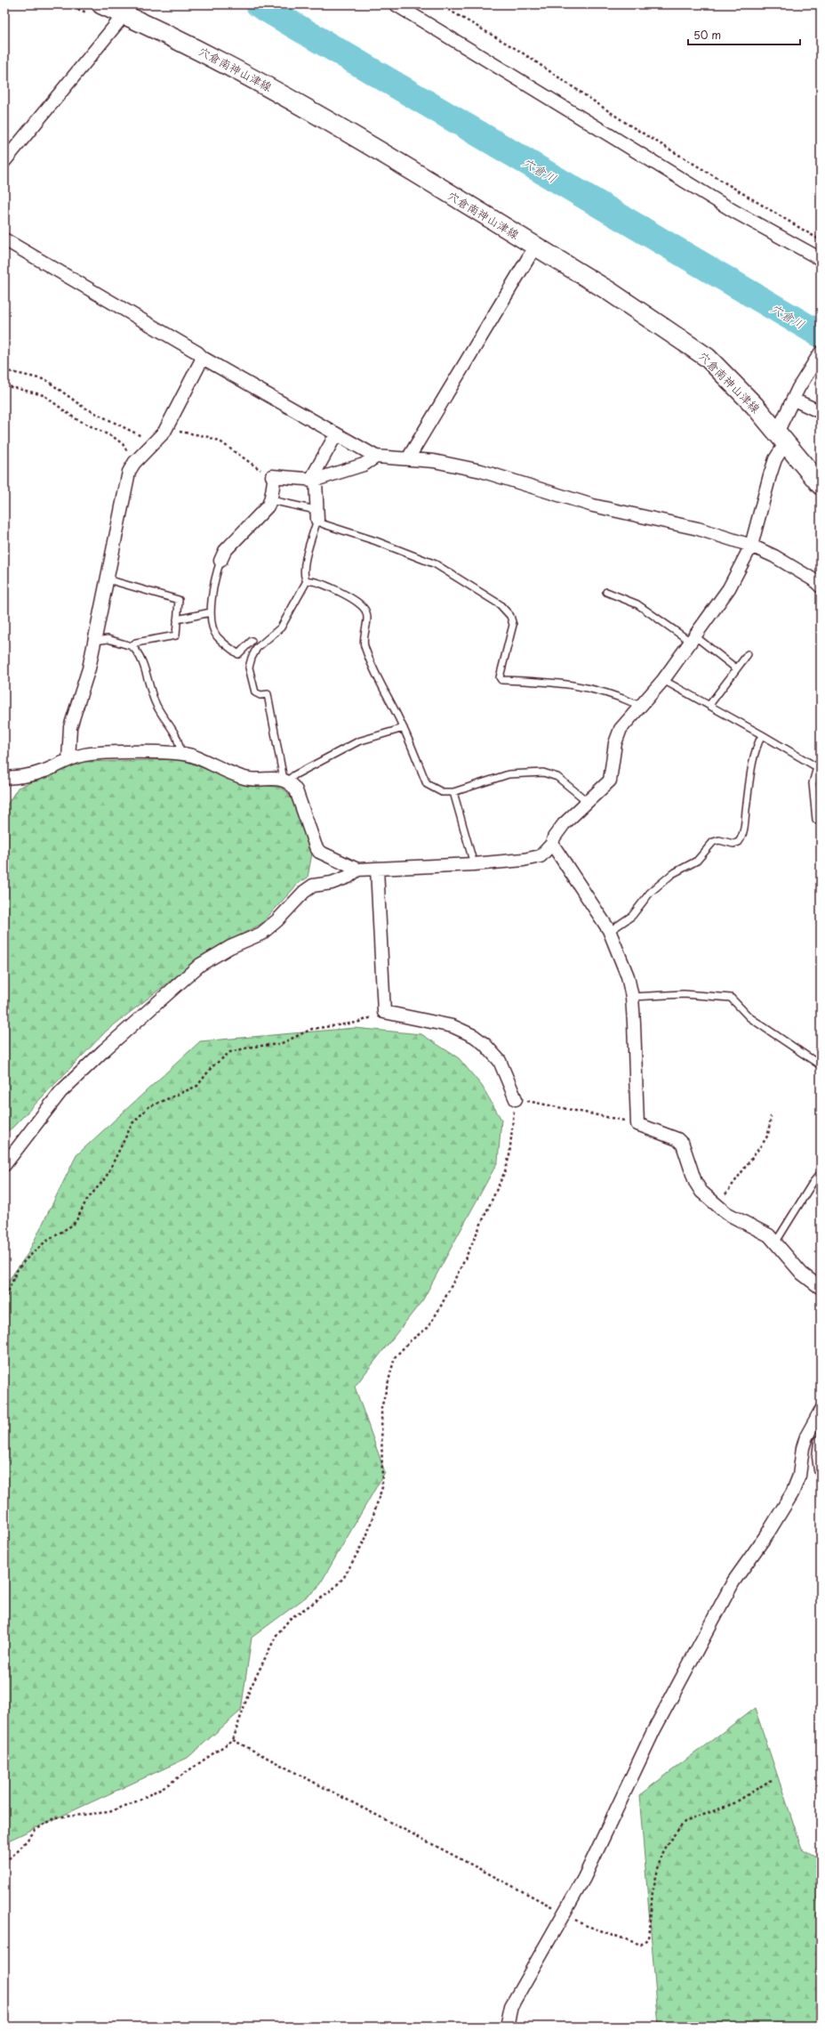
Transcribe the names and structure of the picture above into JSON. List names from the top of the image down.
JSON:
{
  "streets": {
    "main road": ["穴倉南神山津線"]
  },
  "water": ["穴倉川"],
  "scale_bar": "50 m"
}
